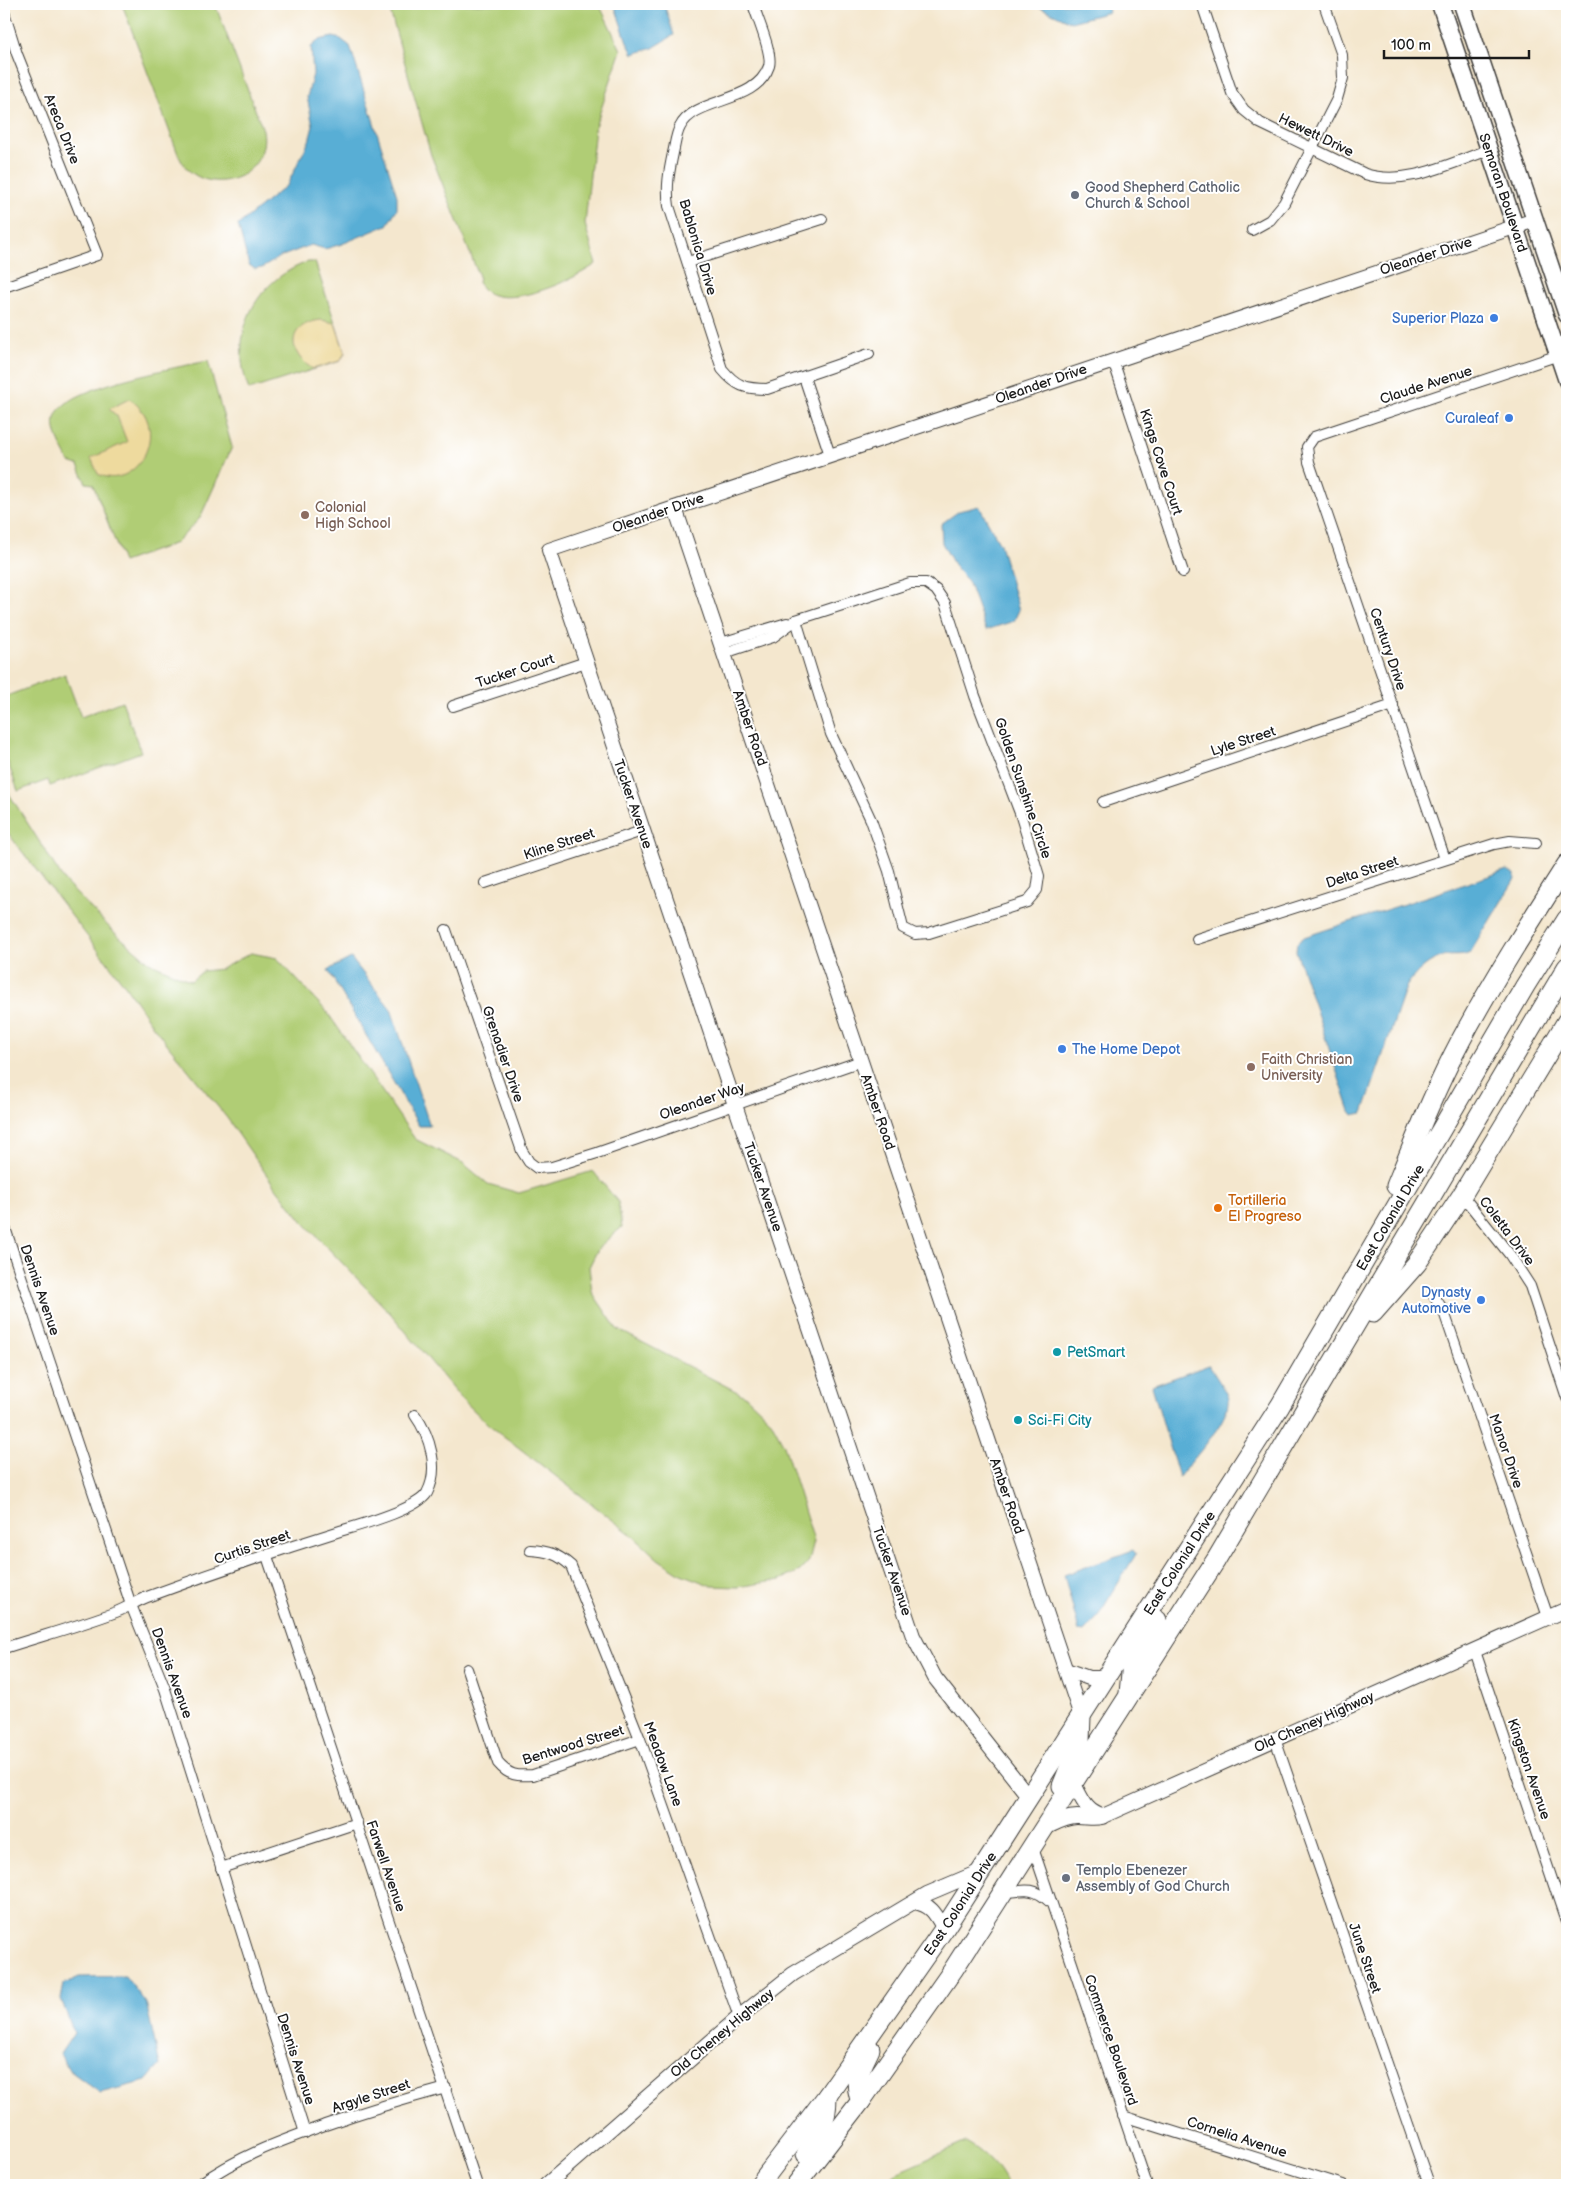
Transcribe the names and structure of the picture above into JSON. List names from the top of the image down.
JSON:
{
  "streets": {
    "highway": ["East Colonial Drive"],
    "main road": ["Semoran Boulevard"],
    "street": [
      "Areca Drive",
      "Hewett Drive",
      "Bablonica Drive",
      "Oleander Drive",
      "Claude Avenue",
      "Kings Cove Court",
      "Century Drive",
      "Tucker Court",
      "Amber Road",
      "Lyle Street",
      "Golden Sunshine Circle",
      "Tucker Avenue",
      "Kline Street",
      "Delta Street",
      "Grenadier Drive",
      "Oleander Way",
      "Coletta Drive",
      "Dennis Avenue",
      "Manor Drive",
      "Curtis Street",
      "Old Cheney Highway",
      "Bentwood Street",
      "Meadow Lane",
      "Kingston Avenue",
      "Farwell Avenue",
      "June Street",
      "Commerce Boulevard",
      "Argyle Street",
      "Cornelia Avenue"
    ]
  },
  "crossings": [
    ["Hewett Drive", "Semoran Boulevard"],
    ["Semoran Boulevard", "Oleander Drive"],
    ["Semoran Boulevard", "Claude Avenue"],
    ["Oleander Drive", "Kings Cove Court"],
    ["Oleander Drive", "Amber Road"],
    ["Oleander Drive", "Tucker Avenue"],
    ["Claude Avenue", "Century Drive"],
    ["Century Drive", "Lyle Street"],
    ["Century Drive", "Delta Street"],
    ["Tucker Court", "Tucker Avenue"],
    ["Amber Road", "Golden Sunshine Circle"],
    ["Amber Road", "Oleander Way"],
    ["Amber Road", "East Colonial Drive"],
    ["Tucker Avenue", "Kline Street"],
    ["Tucker Avenue", "Oleander Way"],
    ["Tucker Avenue", "East Colonial Drive"],
    ["Grenadier Drive", "Oleander Way"],
    ["East Colonial Drive", "Old Cheney Highway"],
    ["East Colonial Drive", "Commerce Boulevard"],
    ["Dennis Avenue", "Curtis Street"],
    ["Dennis Avenue", "Argyle Street"],
    ["Manor Drive", "Old Cheney Highway"],
    ["Curtis Street", "Farwell Avenue"],
    ["Old Cheney Highway", "Meadow Lane"],
    ["Old Cheney Highway", "Kingston Avenue"],
    ["Old Cheney Highway", "June Street"],
    ["Bentwood Street", "Meadow Lane"],
    ["Farwell Avenue", "Argyle Street"],
    ["Commerce Boulevard", "Cornelia Avenue"]
  ],
  "places": [
    "Good Shepherd Catholic Church & School",
    "Superior Plaza",
    "Curaleaf",
    "Colonial High School",
    "The Home Depot",
    "Faith Christian University",
    "Tortilleria El Progreso",
    "Dynasty Automotive",
    "PetSmart",
    "Sci-Fi City",
    "Templo Ebenezer Assembly of God Church"
  ],
  "scale_bar": "100 m"
}
